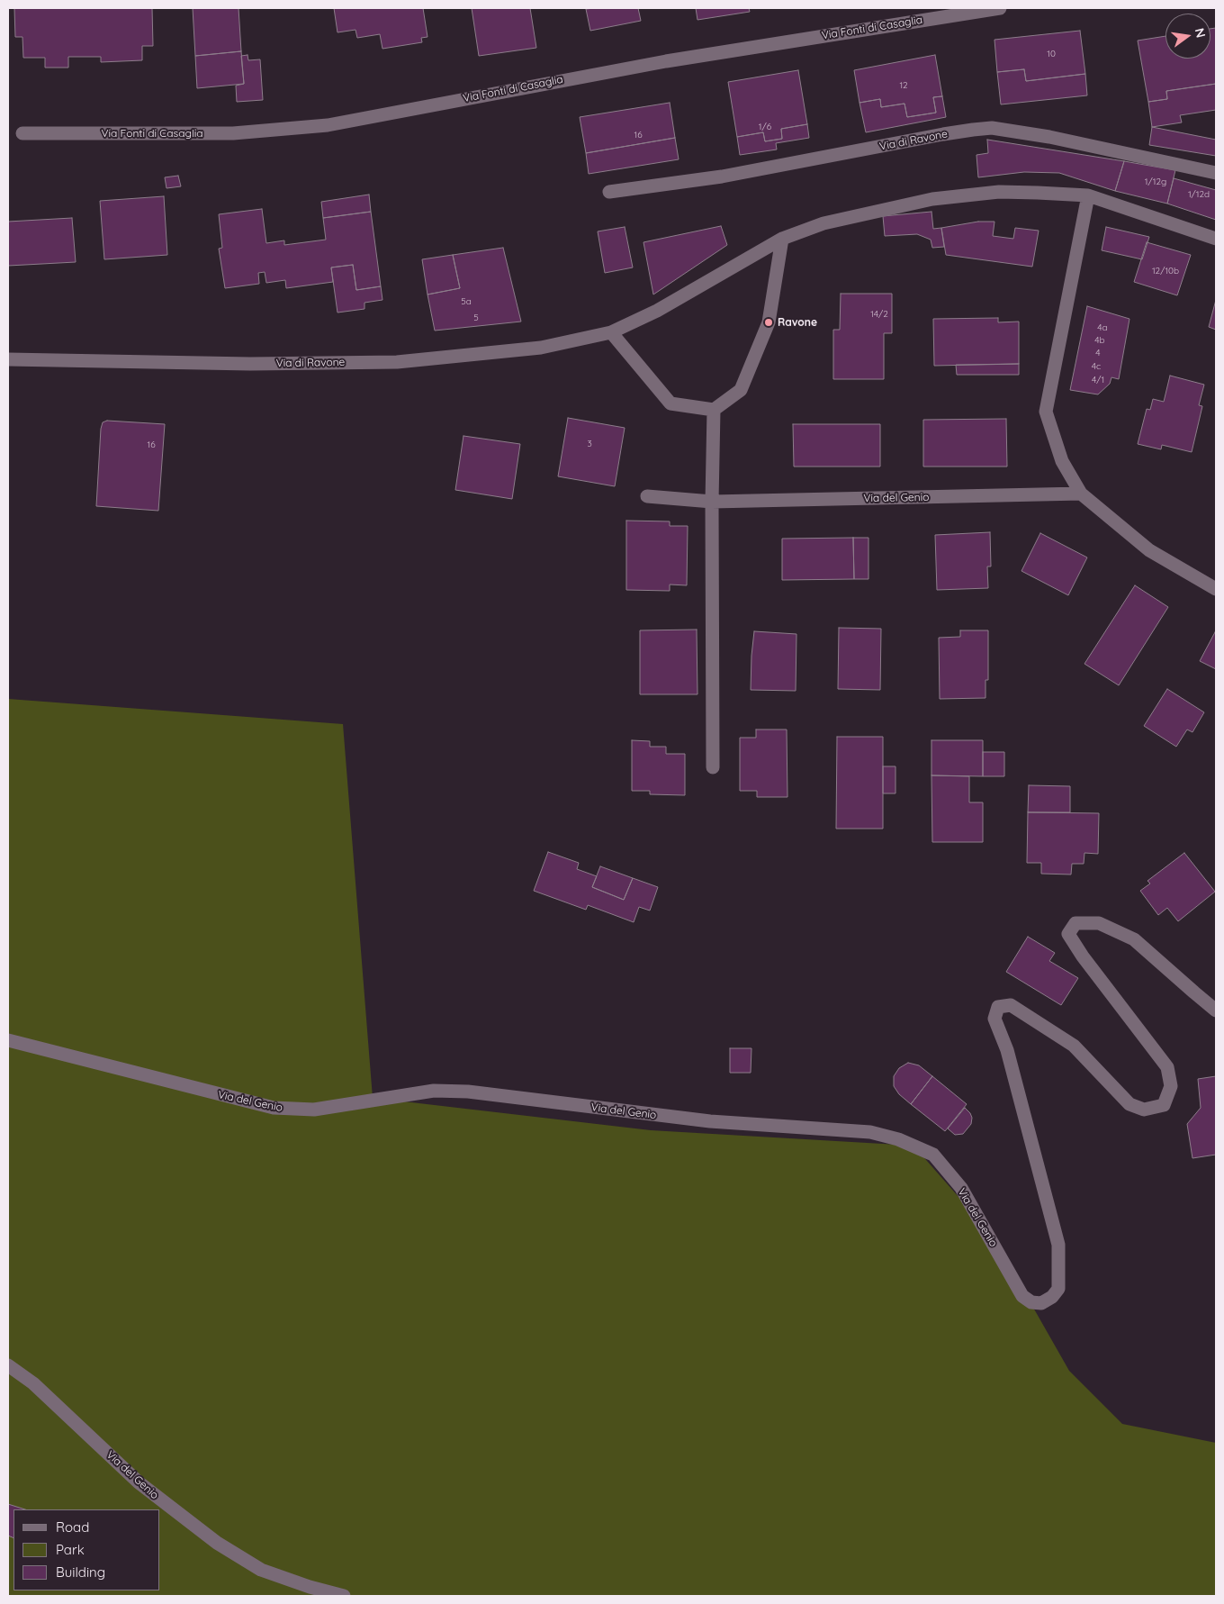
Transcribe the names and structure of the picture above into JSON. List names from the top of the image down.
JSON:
{
  "streets": {
    "street": ["Via Fonti di Casaglia", "Via di Ravone", "Via del Genio"]
  },
  "places": ["Ravone"],
  "house_numbers": [
    "10",
    "12",
    "1/6",
    "16",
    "1/12g",
    "1/12d",
    "12/10b",
    "5a",
    "14/2",
    "5",
    "4a",
    "4b",
    "4",
    "4c",
    "4/1",
    "3",
    "16"
  ],
  "legend": ["Road", "Park", "Building"],
  "north": "right"
}
